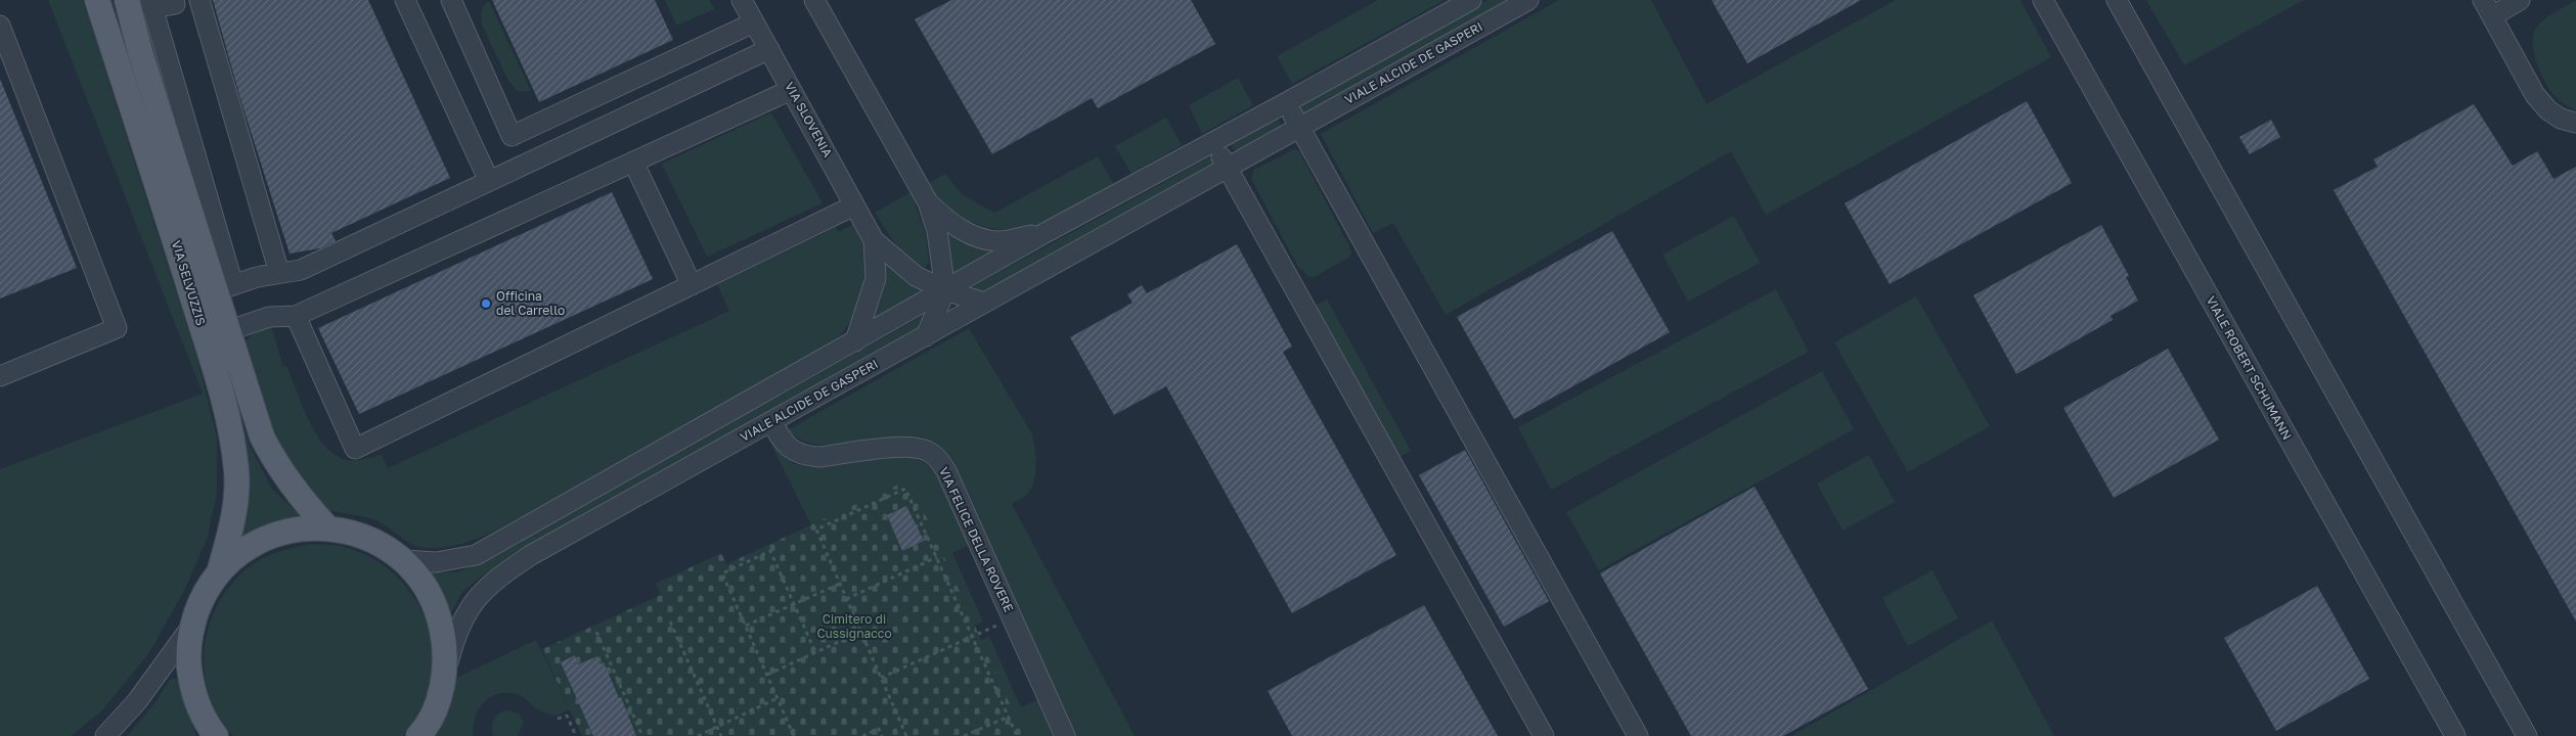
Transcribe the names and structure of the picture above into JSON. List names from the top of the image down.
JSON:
{
  "streets": {
    "main road": ["VIA SELVUZZIS"],
    "street": [
      "VIALE ALCIDE DE GASPERI",
      "VIA SLOVENIA",
      "VIALE ROBERT SCHUMANN",
      "VIA FELICE DELLA ROVERE"
    ]
  },
  "crossings": [
    ["VIALE ALCIDE DE GASPERI", "VIA SLOVENIA"],
    ["VIALE ALCIDE DE GASPERI", "VIA FELICE DELLA ROVERE"]
  ],
  "parks": ["Cimitero di Cussignacco"],
  "places": ["Officina del Carrello"]
}
